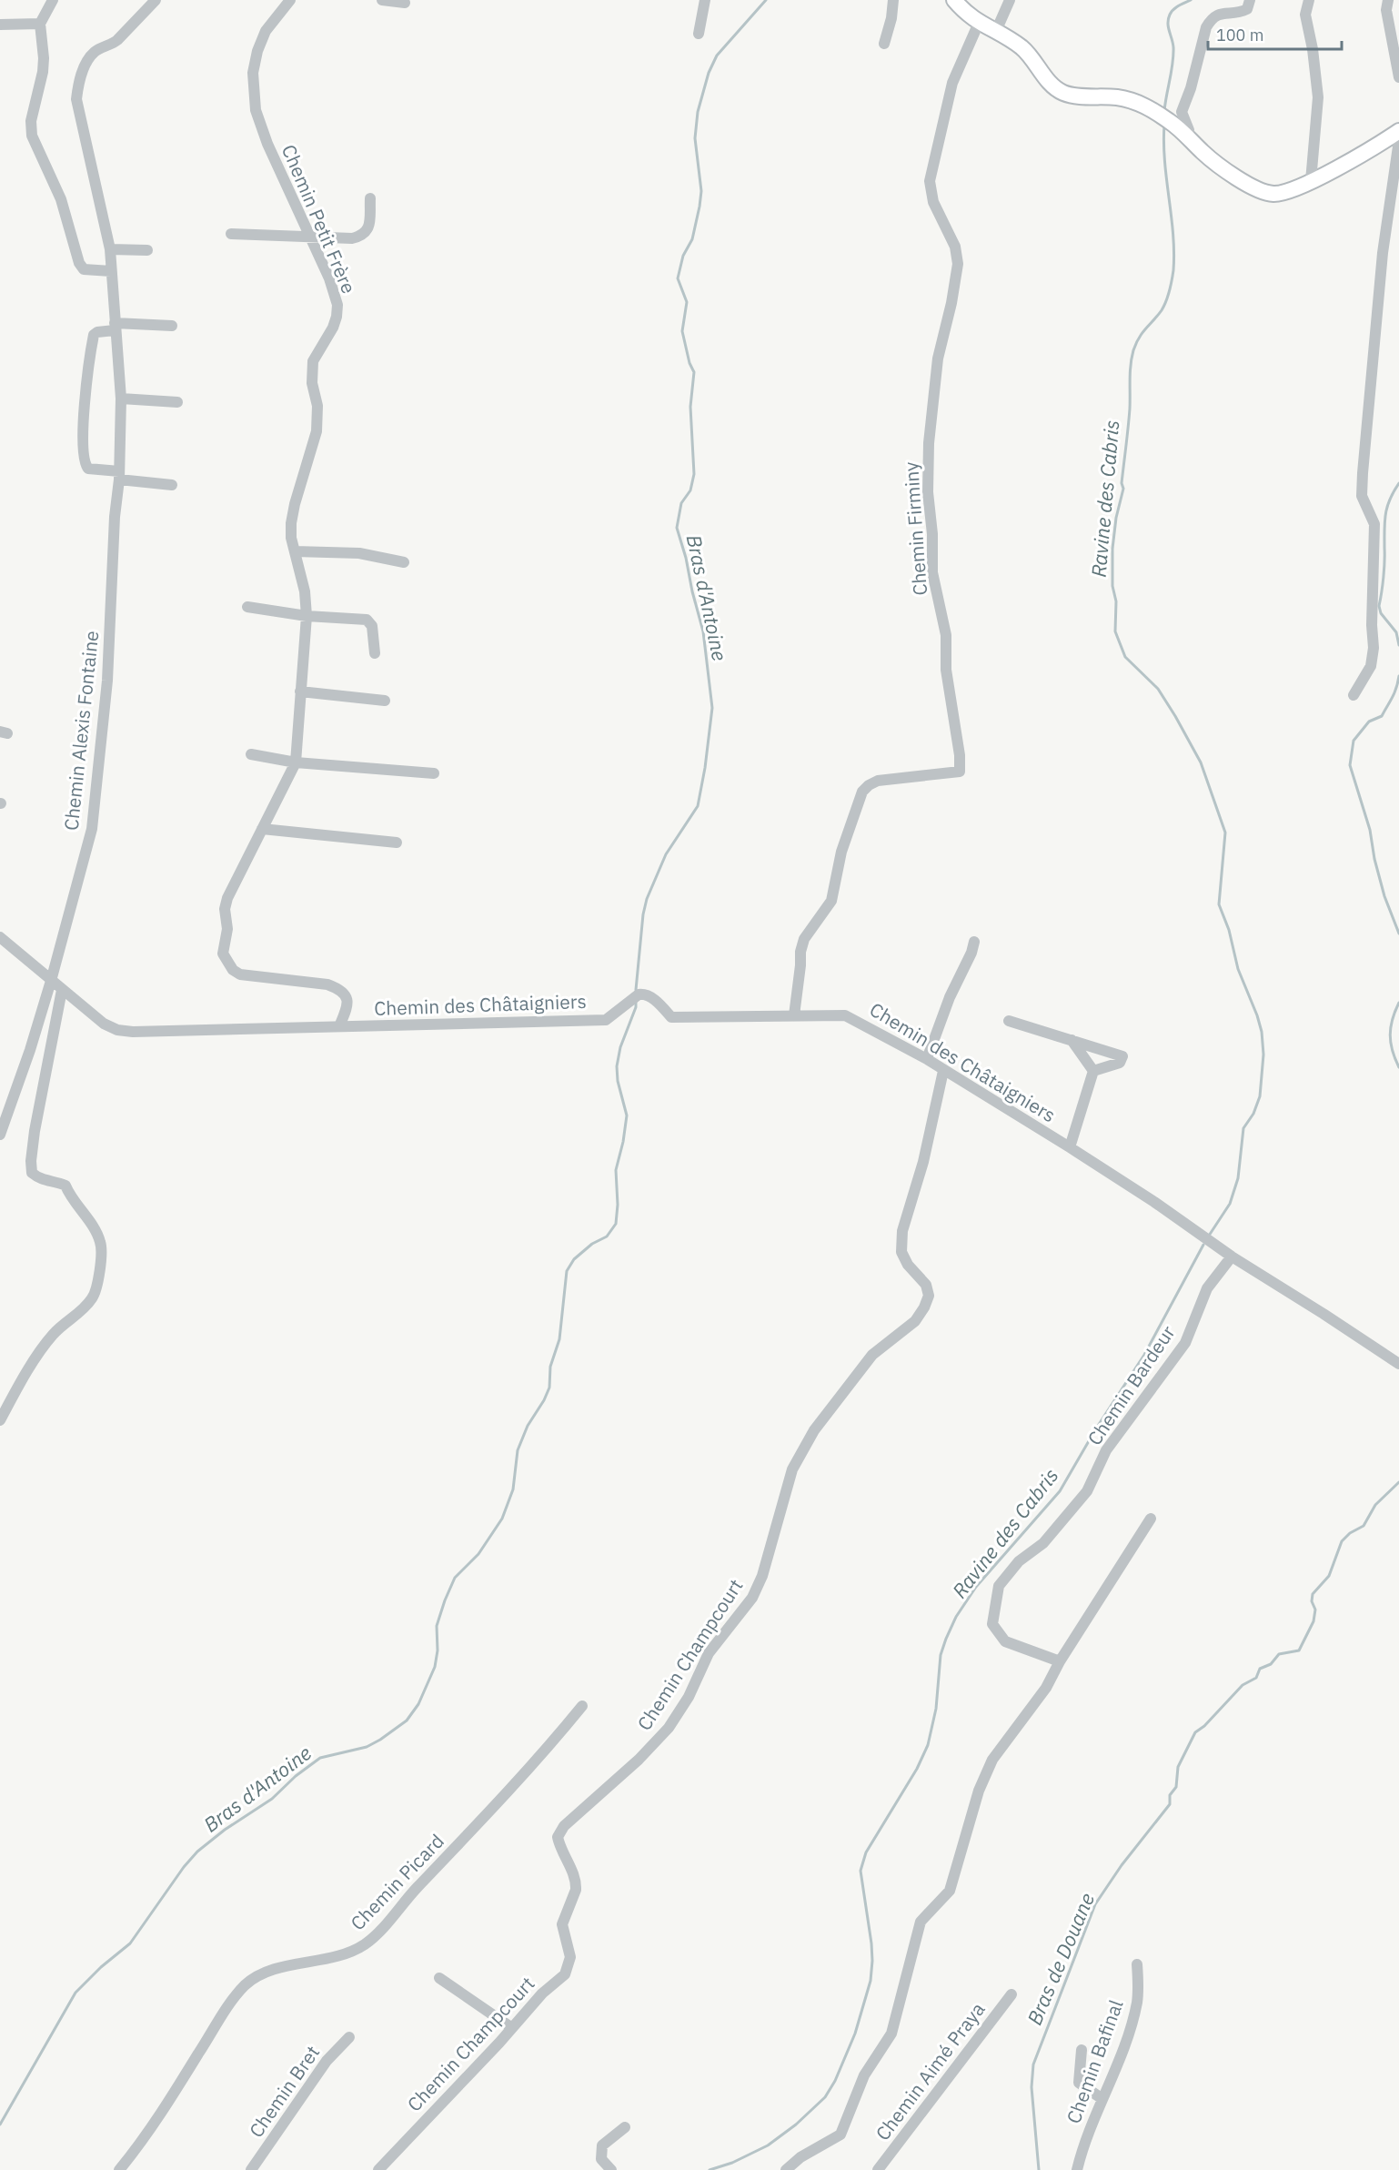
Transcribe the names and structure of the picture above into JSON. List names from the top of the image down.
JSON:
{
  "streets": {
    "street": [
      "Chemin Petit Frère",
      "Chemin Firminy",
      "Chemin Alexis Fontaine",
      "Chemin des Châtaigniers",
      "Chemin Bardeur",
      "Chemin Champcourt",
      "Chemin Picard",
      "Chemin Bafinal",
      "Chemin Aimé Praya",
      "Chemin Bret"
    ]
  },
  "crossings": [
    ["Chemin Petit Frère", "Chemin des Châtaigniers"],
    ["Chemin Firminy", "Chemin des Châtaigniers"],
    ["Chemin Alexis Fontaine", "Chemin des Châtaigniers"],
    ["Chemin des Châtaigniers", "Chemin Bardeur"],
    ["Chemin des Châtaigniers", "Chemin Champcourt"]
  ],
  "water": ["Ravine des Cabris", "Bras d'Antoine", "Bras de Douane"],
  "scale_bar": "100 m"
}
